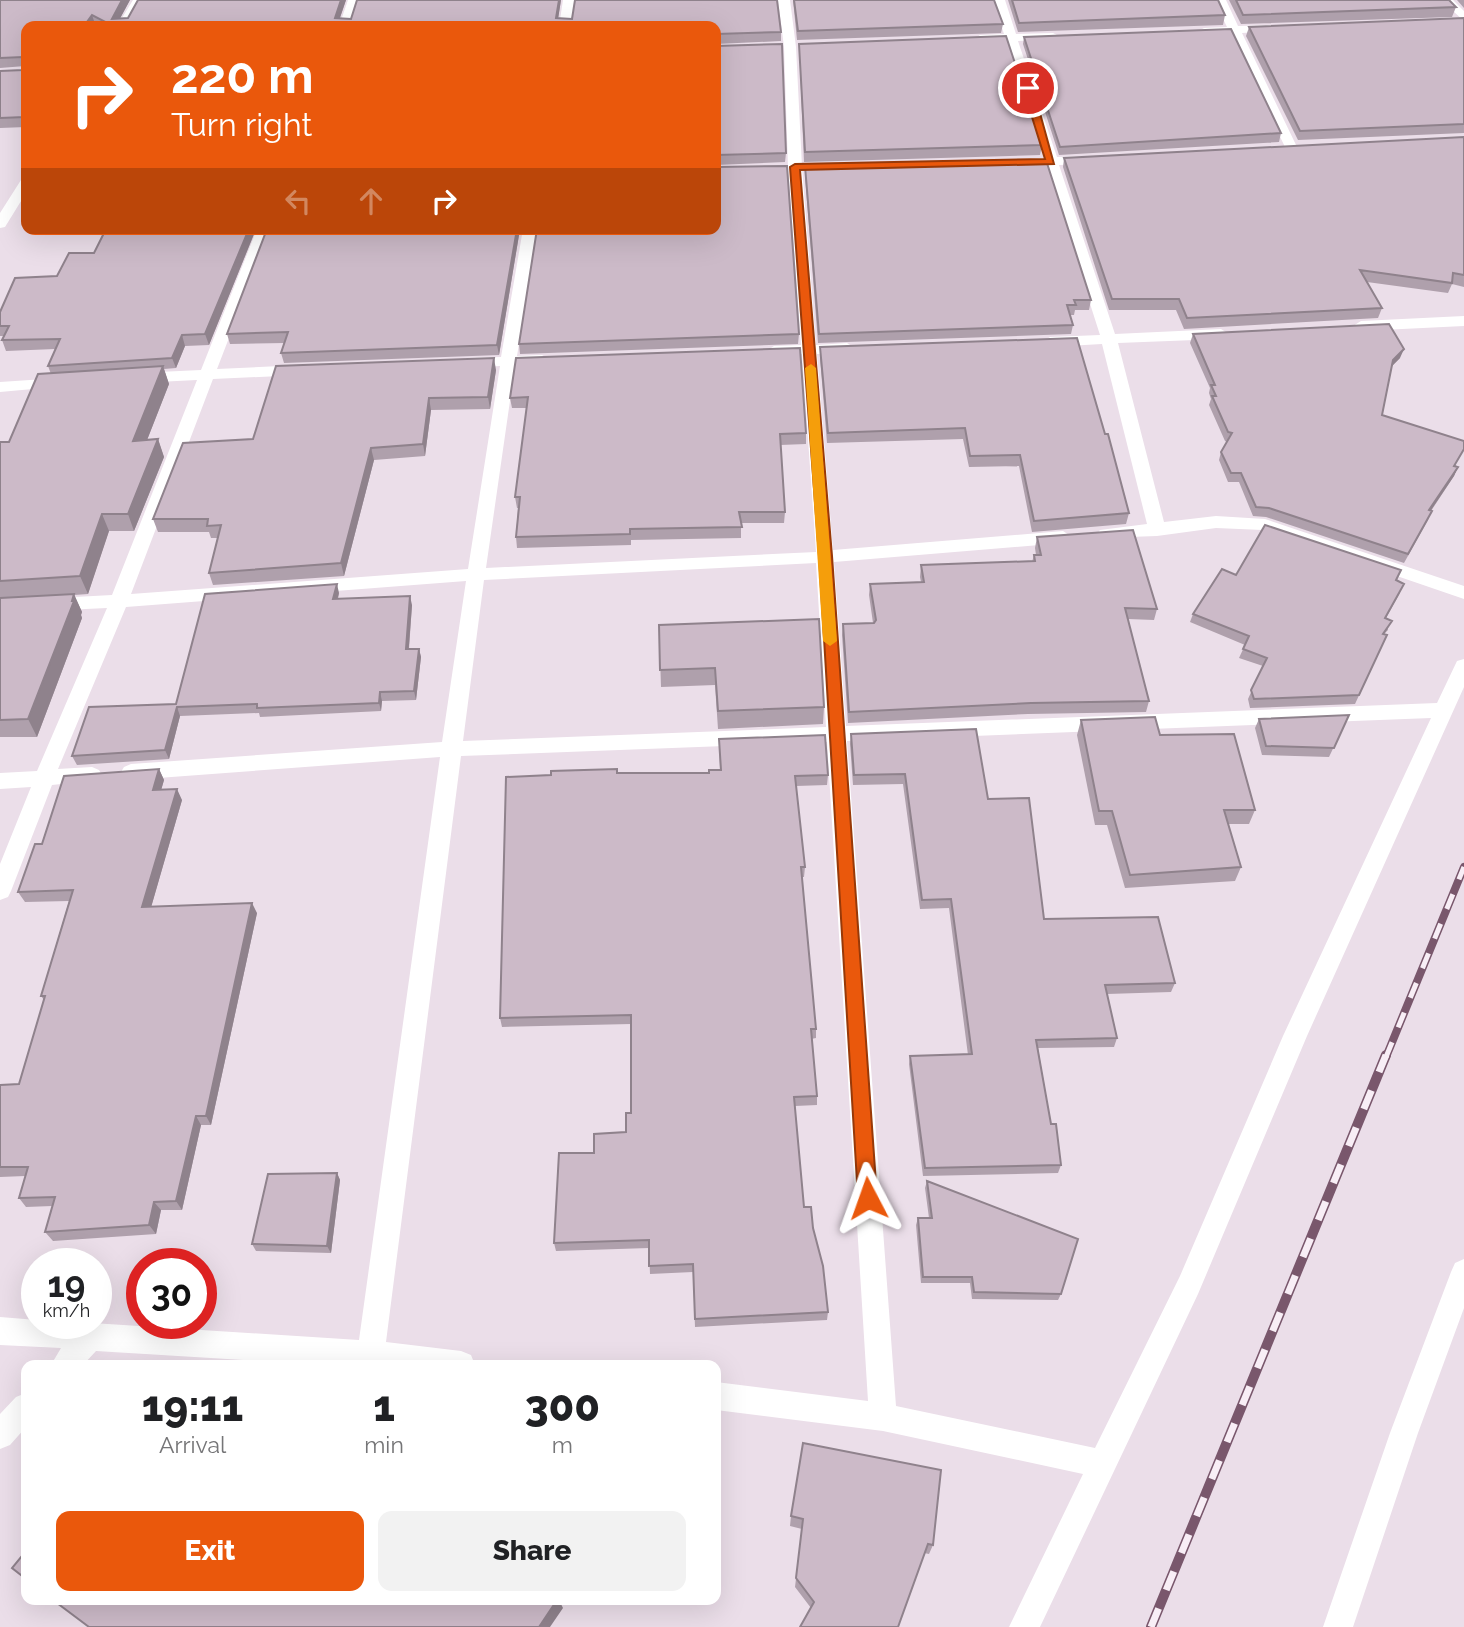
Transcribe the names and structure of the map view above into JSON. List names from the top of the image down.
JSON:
{
  "page": {
    "turn": ["220 m", "Turn right"],
    "speed": "19 km/h",
    "limit": "30",
    "eta": [
      "19:11",
      "Arrival",
      "1",
      "min",
      "300",
      "m"
    ],
    "buttons": ["Exit", "Share"]
  }
}
